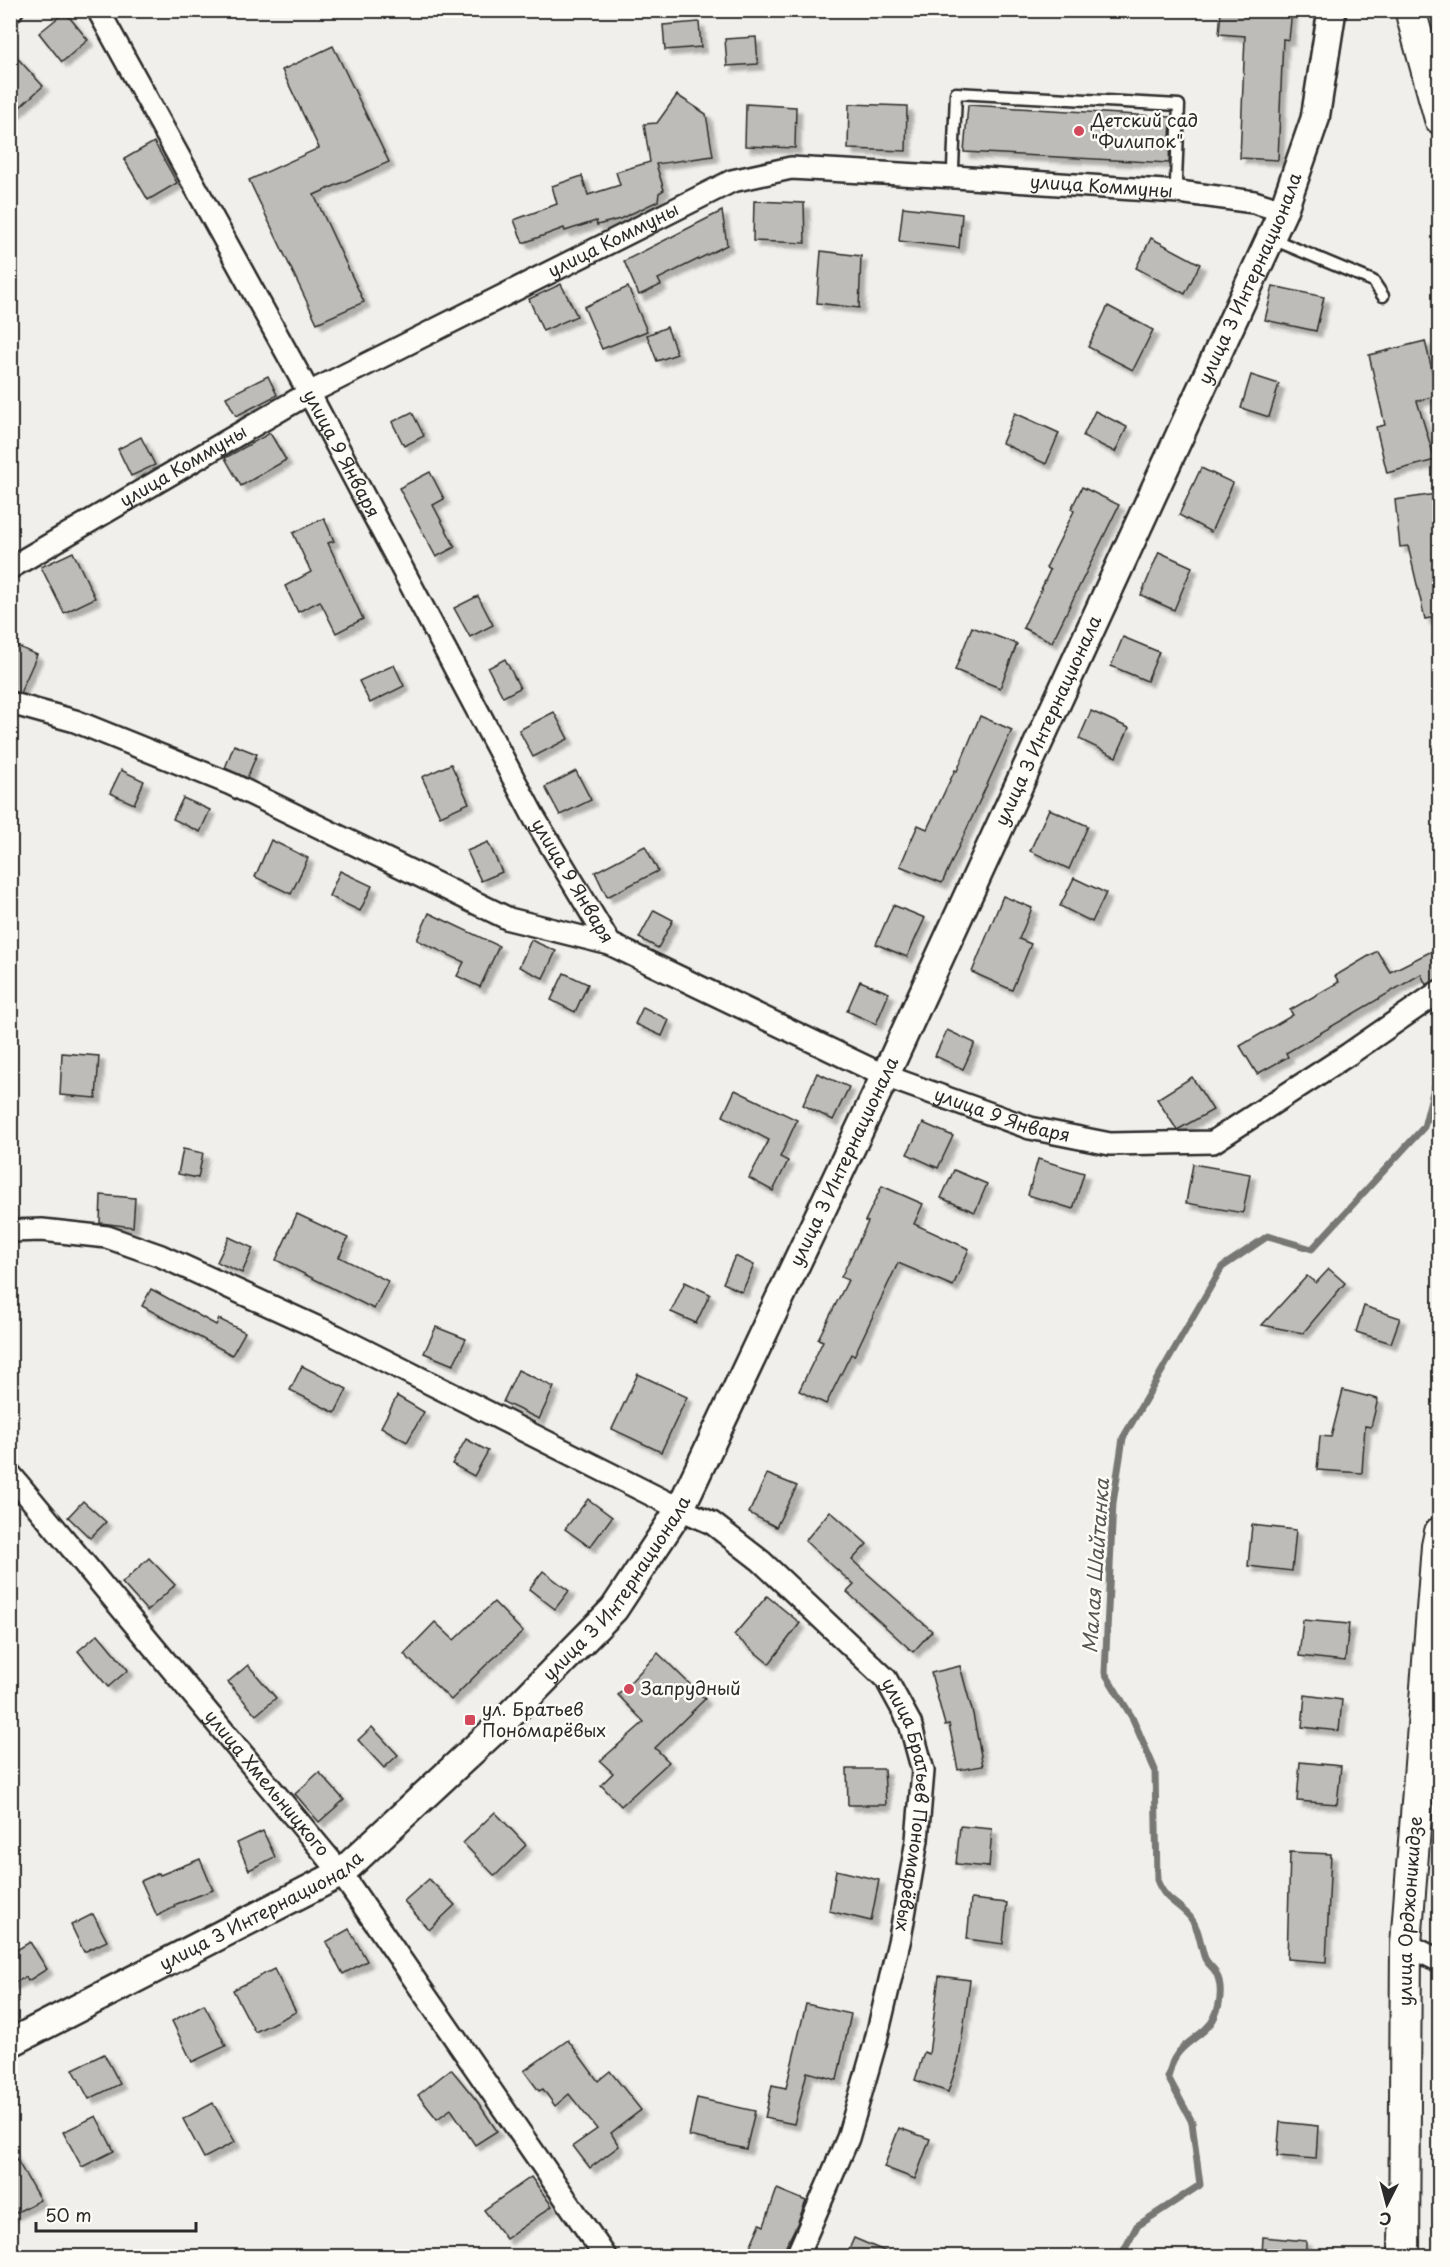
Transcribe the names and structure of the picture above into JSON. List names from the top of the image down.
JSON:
{
  "streets": {
    "main road": ["улица Орджоникидзе"],
    "street": [
      "улица Коммуны",
      "улица 3 Интернационала",
      "улица 9 Января",
      "улица Хмельницкого",
      "улица Братьев Пономарёвых"
    ]
  },
  "crossings": [
    ["улица Коммуны", "улица 3 Интернационала"],
    ["улица Коммуны", "улица 9 Января"],
    ["улица 3 Интернационала", "улица 9 Января"],
    ["улица 3 Интернационала", "улица Хмельницкого"],
    ["улица 3 Интернационала", "улица Братьев Пономарёвых"]
  ],
  "water": ["Малая Шайтанка"],
  "places": {
    "other": ["Детский сад \"Филипок\"", "Запрудный"],
    "transit": ["ул. Братьев Пономарёвых"]
  },
  "scale_bar": "50 m",
  "north": "bottom"
}
